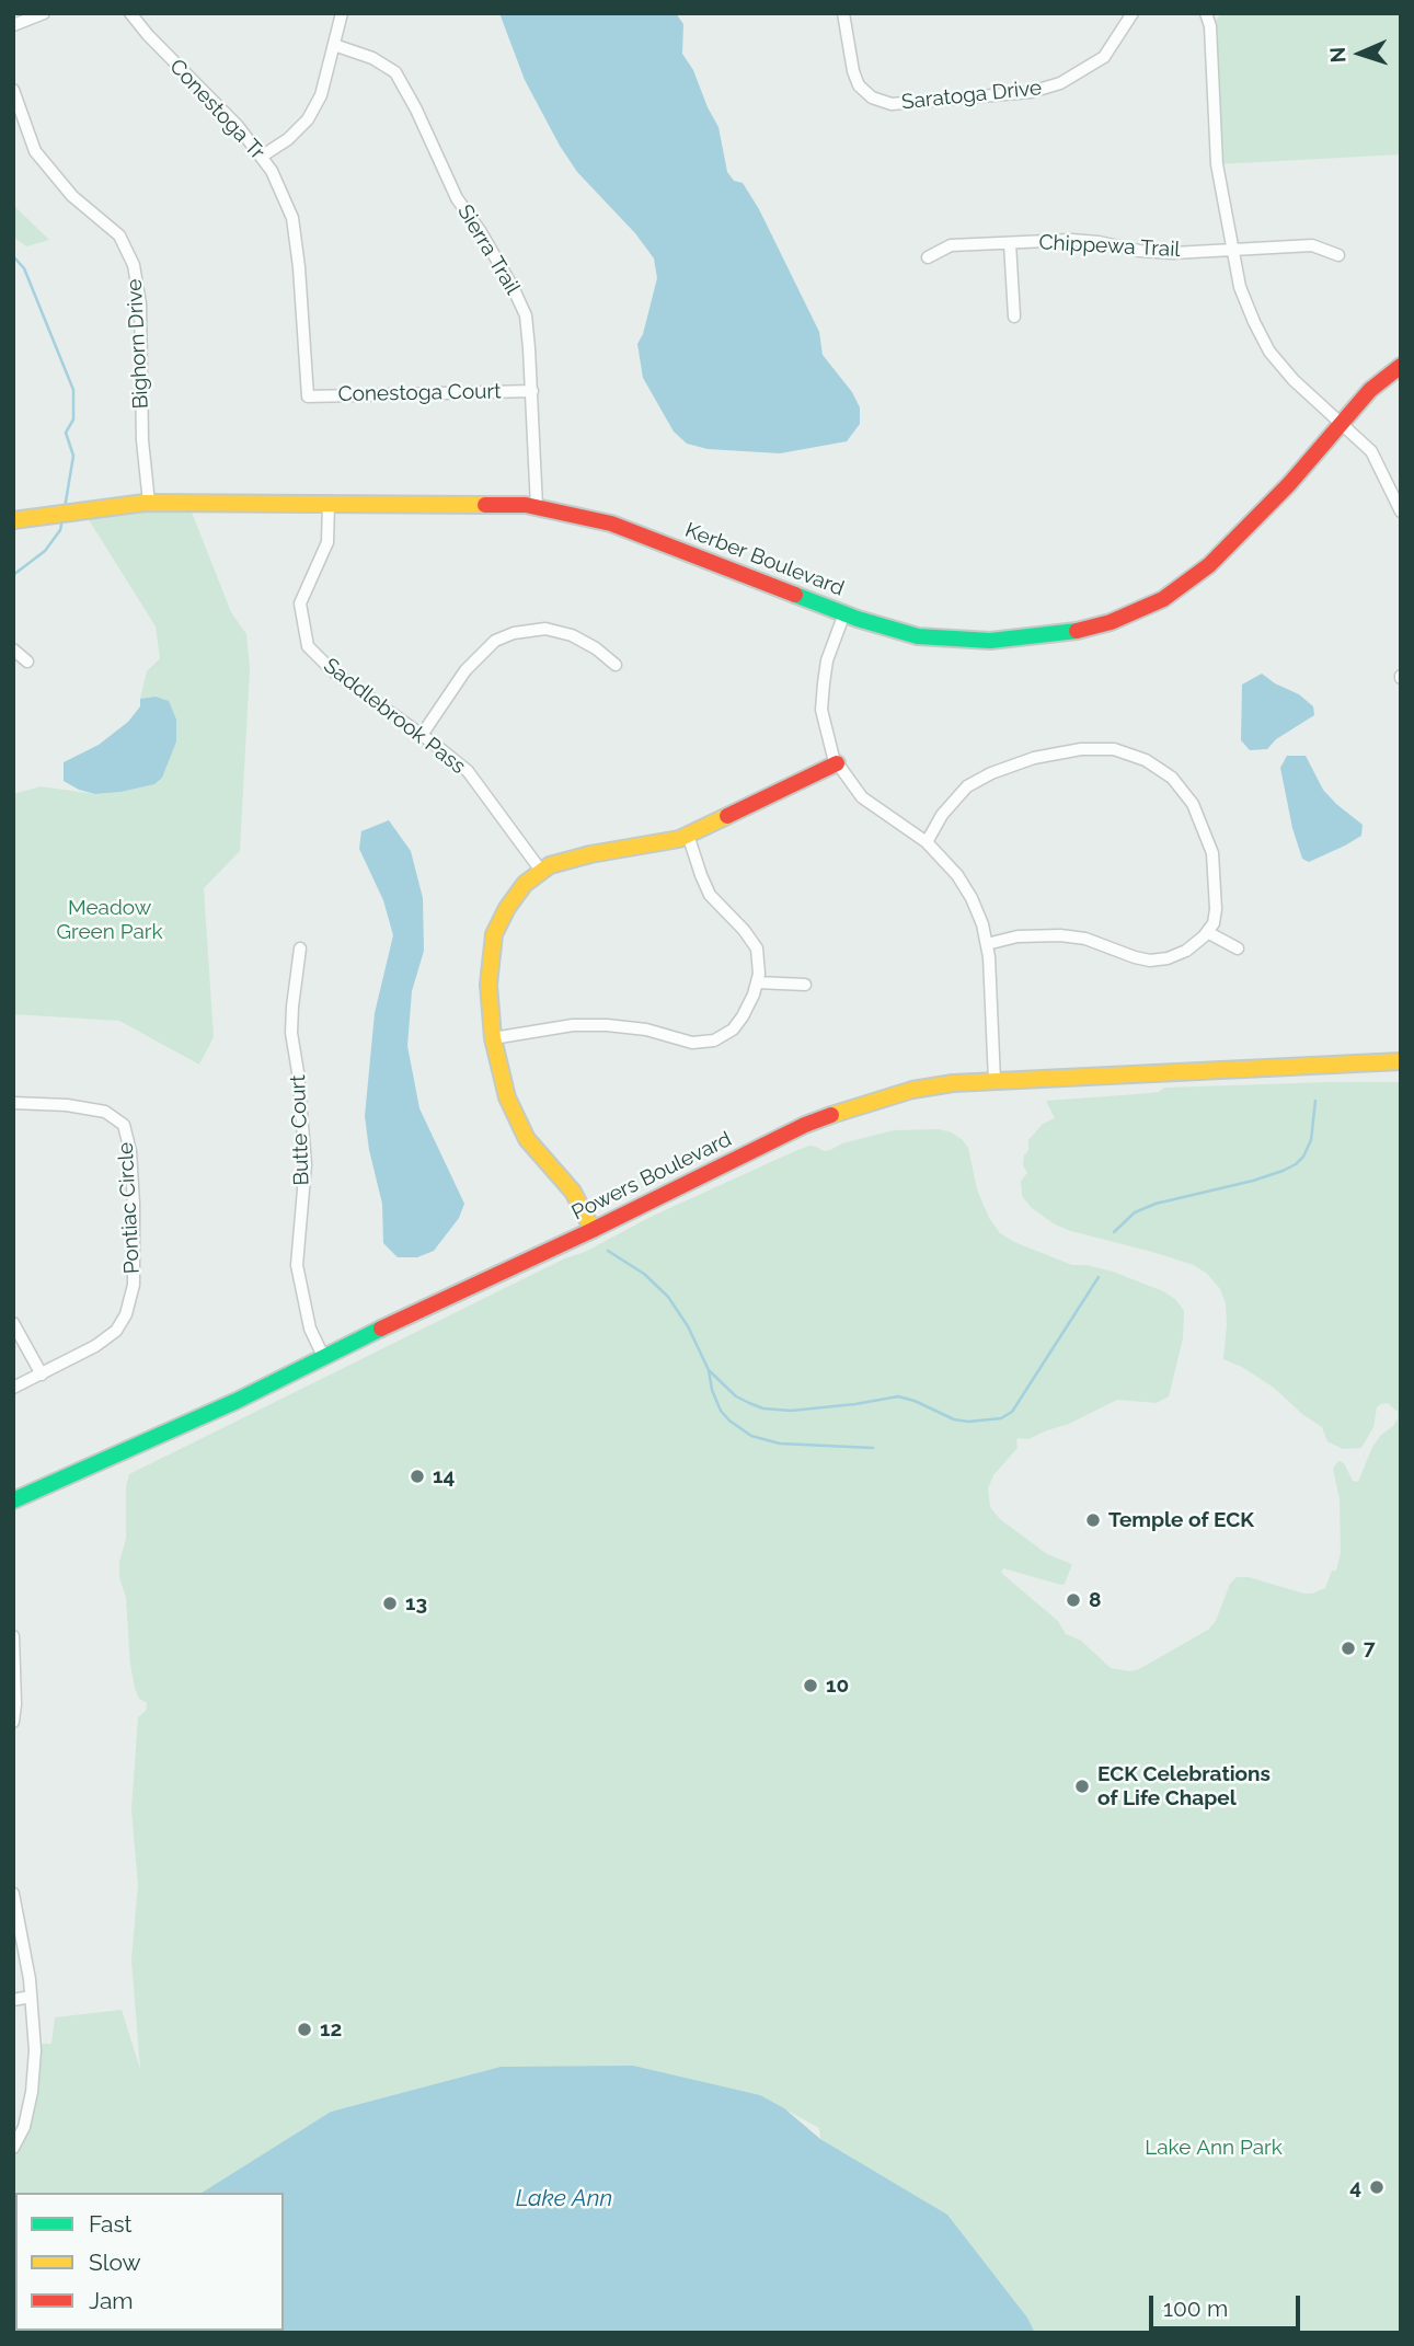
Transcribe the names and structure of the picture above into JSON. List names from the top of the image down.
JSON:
{
  "streets": {
    "street": [
      "Saratoga Drive",
      "Conestoga Tr",
      "Chippewa Trail",
      "Sierra Trail",
      "Bighorn Drive",
      "Conestoga Court",
      "Kerber Boulevard",
      "Saddlebrook Pass",
      "Butte Court",
      "Powers Boulevard",
      "Pontiac Circle"
    ]
  },
  "crossings": [
    ["Conestoga Tr", "Conestoga Court"],
    ["Sierra Trail", "Conestoga Court"],
    ["Sierra Trail", "Kerber Boulevard"],
    ["Bighorn Drive", "Kerber Boulevard"],
    ["Kerber Boulevard", "Saddlebrook Pass"],
    ["Butte Court", "Powers Boulevard"]
  ],
  "water": ["Lake Ann"],
  "parks": ["Meadow Green Park", "Lake Ann Park"],
  "places": [
    "14",
    "Temple of ECK",
    "8",
    "13",
    "7",
    "10",
    "ECK Celebrations of Life Chapel",
    "12",
    "4"
  ],
  "legend": ["Fast", "Slow", "Jam"],
  "scale_bar": "100 m",
  "north": "left"
}
